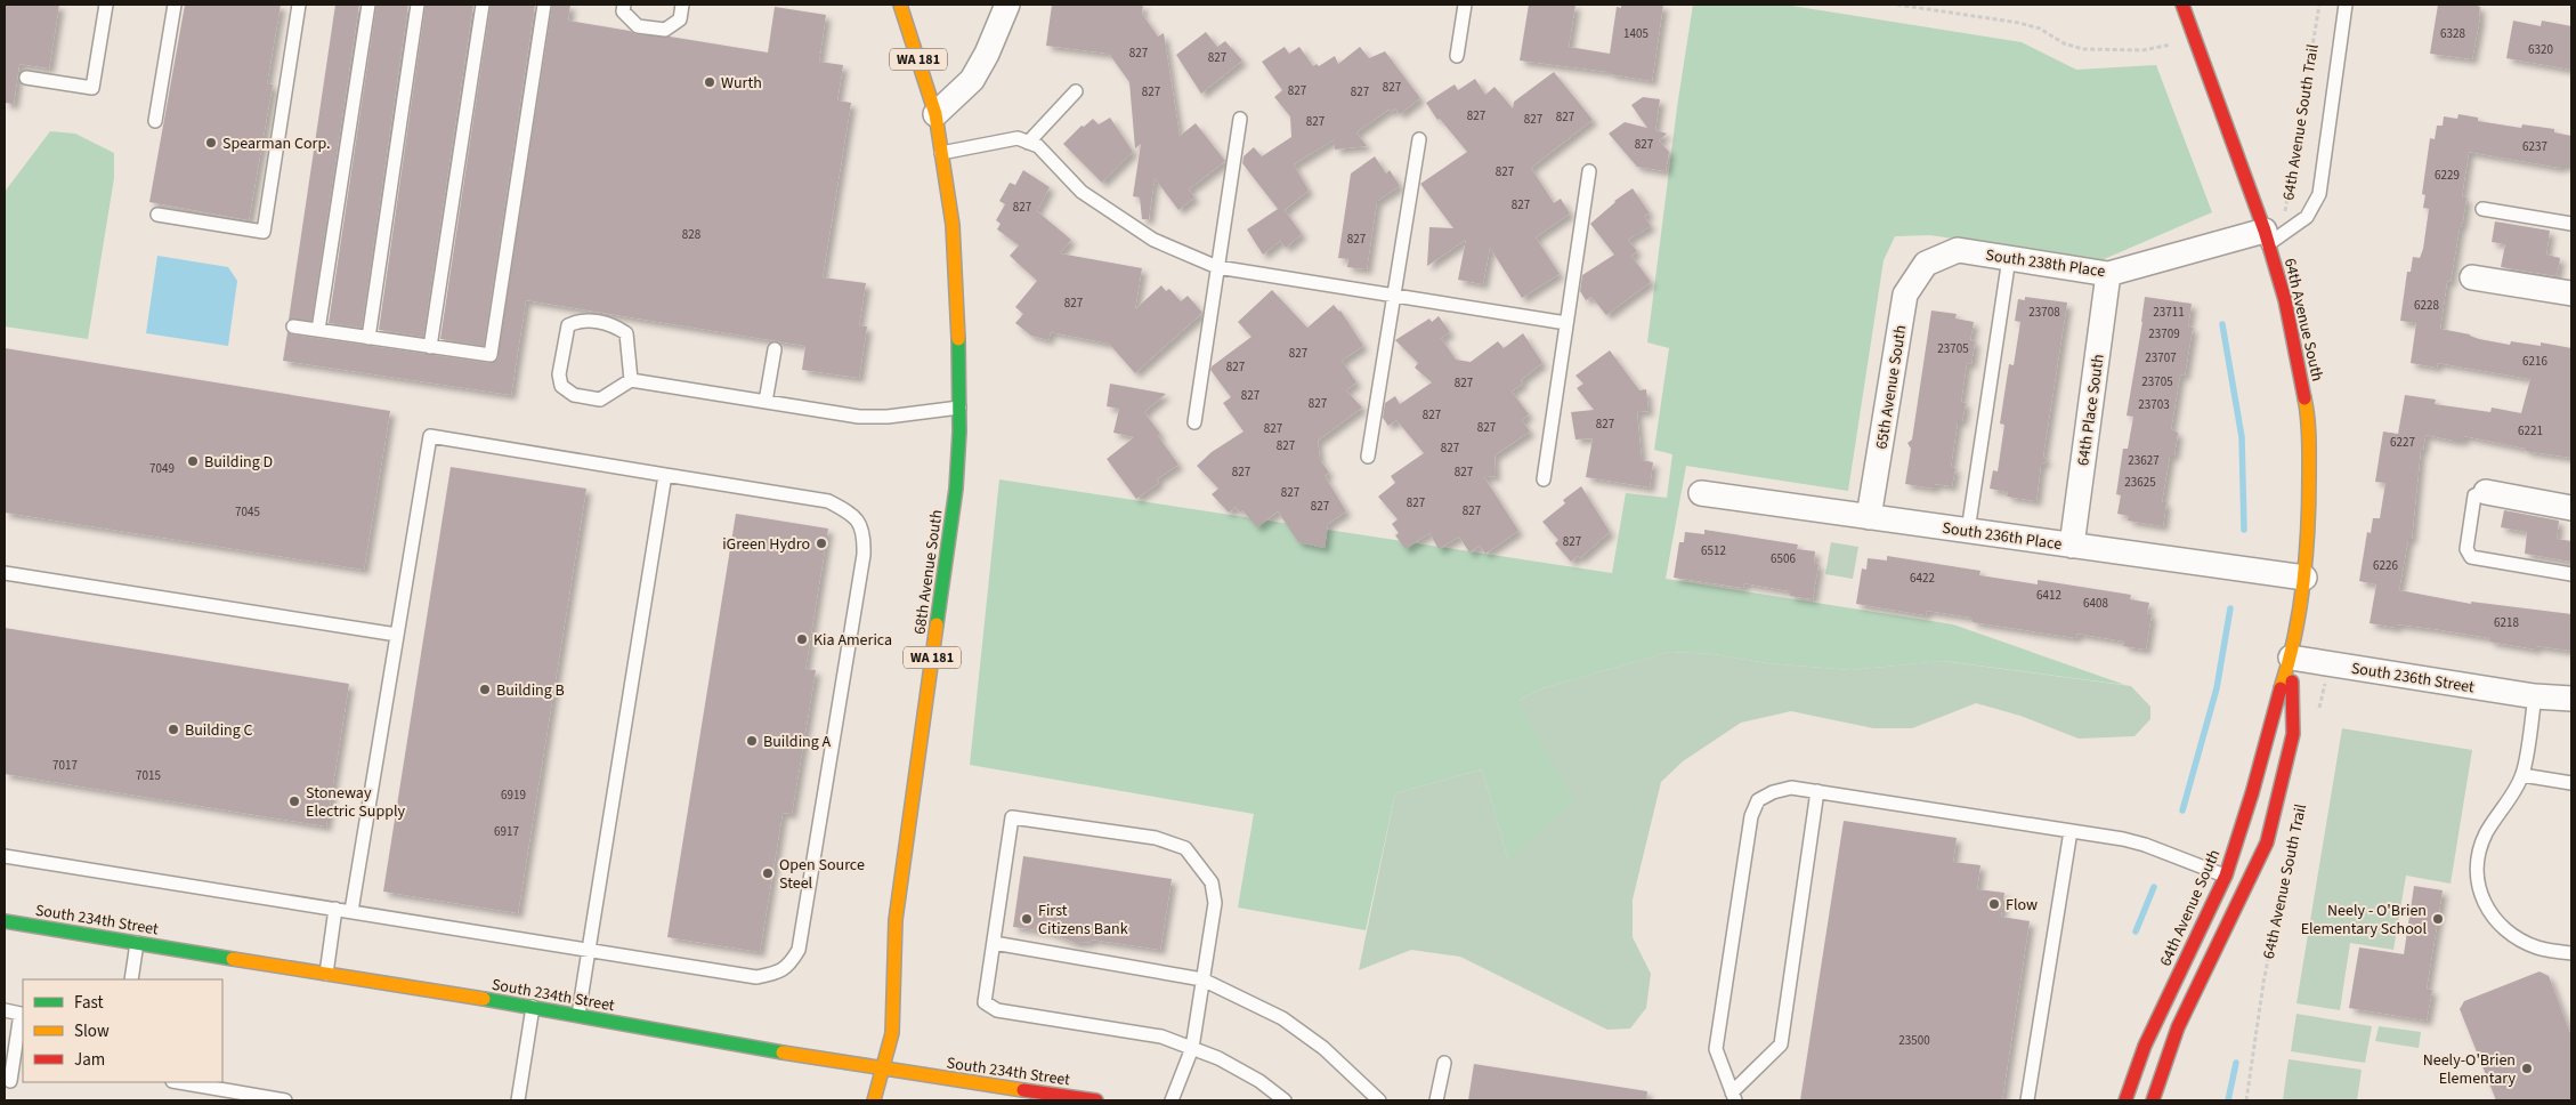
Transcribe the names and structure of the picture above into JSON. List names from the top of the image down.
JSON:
{
  "streets": {
    "street": [
      "WA 181",
      "South 238th Place",
      "64th Avenue South",
      "65th Avenue South",
      "64th Place South",
      "South 236th Place",
      "68th Avenue South",
      "South 236th Street",
      "South 234th Street"
    ],
    "path": ["64th Avenue South Trail"]
  },
  "crossings": [
    ["WA 181", "68th Avenue South"],
    ["64th Avenue South Trail", "South 238th Place"],
    ["64th Avenue South Trail", "64th Avenue South"],
    ["South 238th Place", "64th Avenue South"],
    ["South 238th Place", "65th Avenue South"],
    ["South 238th Place", "64th Place South"],
    ["64th Avenue South", "South 236th Place"],
    ["64th Avenue South", "South 236th Street"],
    ["65th Avenue South", "South 236th Place"],
    ["64th Place South", "South 236th Place"],
    ["68th Avenue South", "South 234th Street"]
  ],
  "places": [
    "Wurth",
    "Spearman Corp.",
    "Building D",
    "iGreen Hydro",
    "Kia America",
    "Building B",
    "Building C",
    "Building A",
    "Stoneway Electric Supply",
    "Open Source Steel",
    "Flow",
    "First Citizens Bank",
    "Neely - O'Brien Elementary School",
    "Neely-O'Brien Elementary"
  ],
  "house_numbers": [
    "1405",
    "6328",
    "6320",
    "827",
    "827",
    "827",
    "827",
    "827",
    "827",
    "827",
    "827",
    "827",
    "827",
    "827",
    "6237",
    "827",
    "6229",
    "827",
    "827",
    "828",
    "827",
    "827",
    "6228",
    "23708",
    "23711",
    "23709",
    "23705",
    "827",
    "23707",
    "6216",
    "827",
    "23705",
    "827",
    "827",
    "827",
    "23703",
    "827",
    "827",
    "827",
    "827",
    "6221",
    "6227",
    "827",
    "827",
    "23627",
    "7049",
    "827",
    "827",
    "23625",
    "827",
    "827",
    "827",
    "827",
    "7045",
    "827",
    "6512",
    "6506",
    "6226",
    "6422",
    "6412",
    "6408",
    "6218",
    "7017",
    "7015",
    "6919",
    "6917",
    "23500"
  ],
  "legend": ["Fast", "Slow", "Jam"]
}
